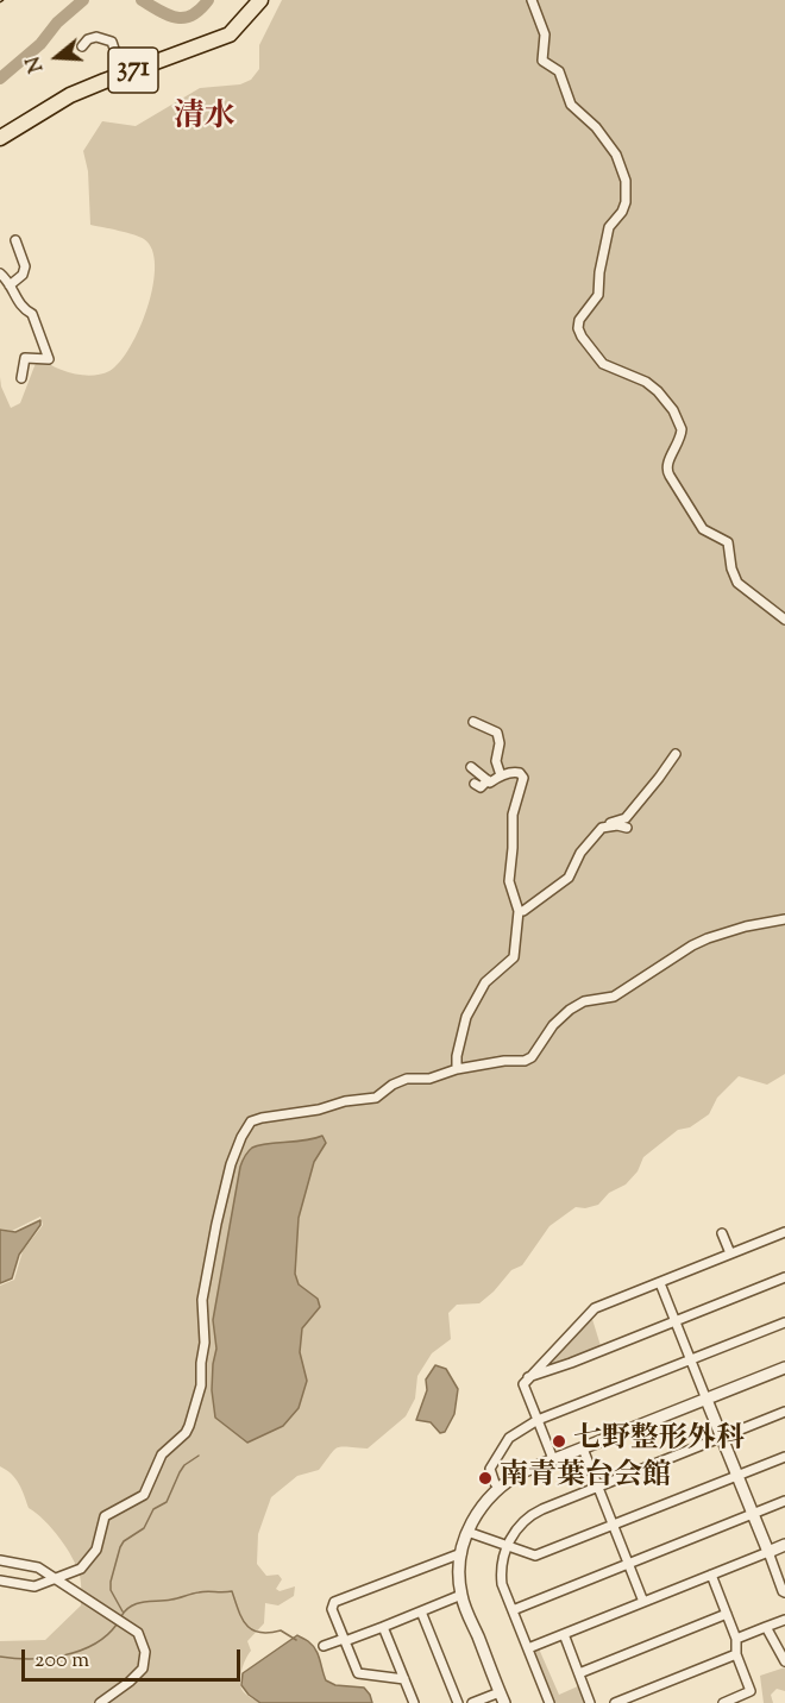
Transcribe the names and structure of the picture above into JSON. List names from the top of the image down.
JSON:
{
  "streets": {
    "highway": ["371"]
  },
  "districts": ["清水"],
  "places": ["七野整形外科", "南青葉台会館"],
  "scale_bar": "200 m",
  "north": "left"
}
